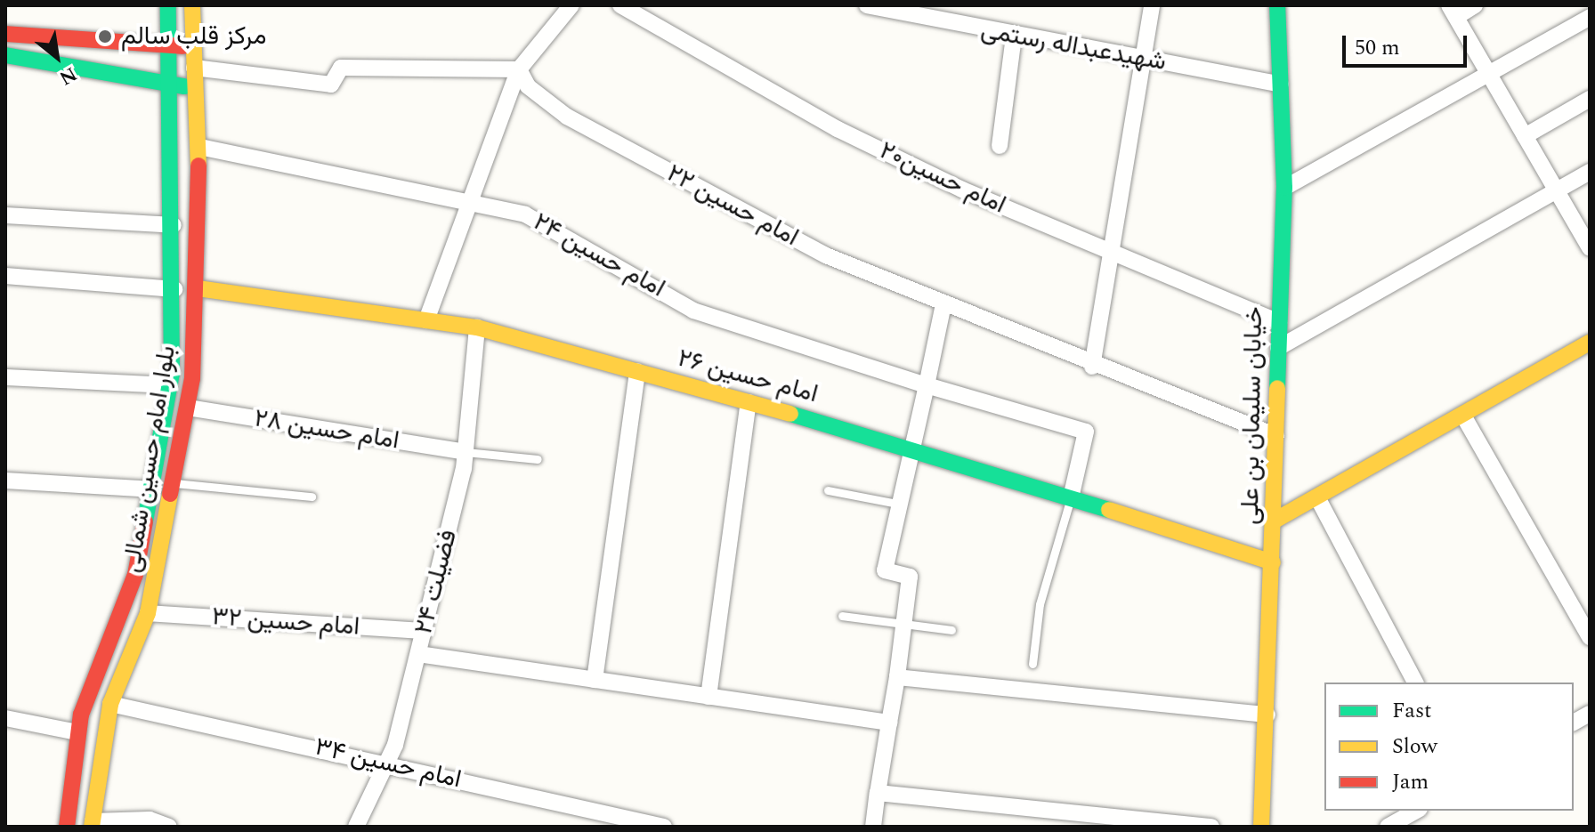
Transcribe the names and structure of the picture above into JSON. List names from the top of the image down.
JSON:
{
  "streets": {
    "street": [
      "شهیدعبداله رستمی",
      "امام حسین۲۰",
      "امام حسین ۲۲",
      "امام حسین ۲۴",
      "امام حسین ۲۶",
      "خیابان سلیمان بن علی",
      "امام حسین ۲۸",
      "بلوار امام حسین شمالی",
      "فضیلت ۲۴",
      "امام حسین ۳۲",
      "امام حسین ۳۴"
    ]
  },
  "crossings": [
    ["شهیدعبداله رستمی", "خیابان سلیمان بن علی"],
    ["امام حسین۲۰", "خیابان سلیمان بن علی"],
    ["امام حسین ۲۲", "خیابان سلیمان بن علی"],
    ["امام حسین ۲۴", "امام حسین ۲۶"],
    ["امام حسین ۲۴", "بلوار امام حسین شمالی"],
    ["امام حسین ۲۶", "خیابان سلیمان بن علی"],
    ["امام حسین ۲۶", "بلوار امام حسین شمالی"],
    ["امام حسین ۲۶", "فضیلت ۲۴"],
    ["امام حسین ۲۸", "بلوار امام حسین شمالی"],
    ["امام حسین ۲۸", "فضیلت ۲۴"],
    ["بلوار امام حسین شمالی", "امام حسین ۳۲"],
    ["بلوار امام حسین شمالی", "امام حسین ۳۴"],
    ["فضیلت ۲۴", "امام حسین ۳۲"],
    ["فضیلت ۲۴", "امام حسین ۳۴"]
  ],
  "places": ["مرکز قلب سالم"],
  "legend": ["Fast", "Slow", "Jam"],
  "scale_bar": "50 m",
  "north": "bottom right"
}
